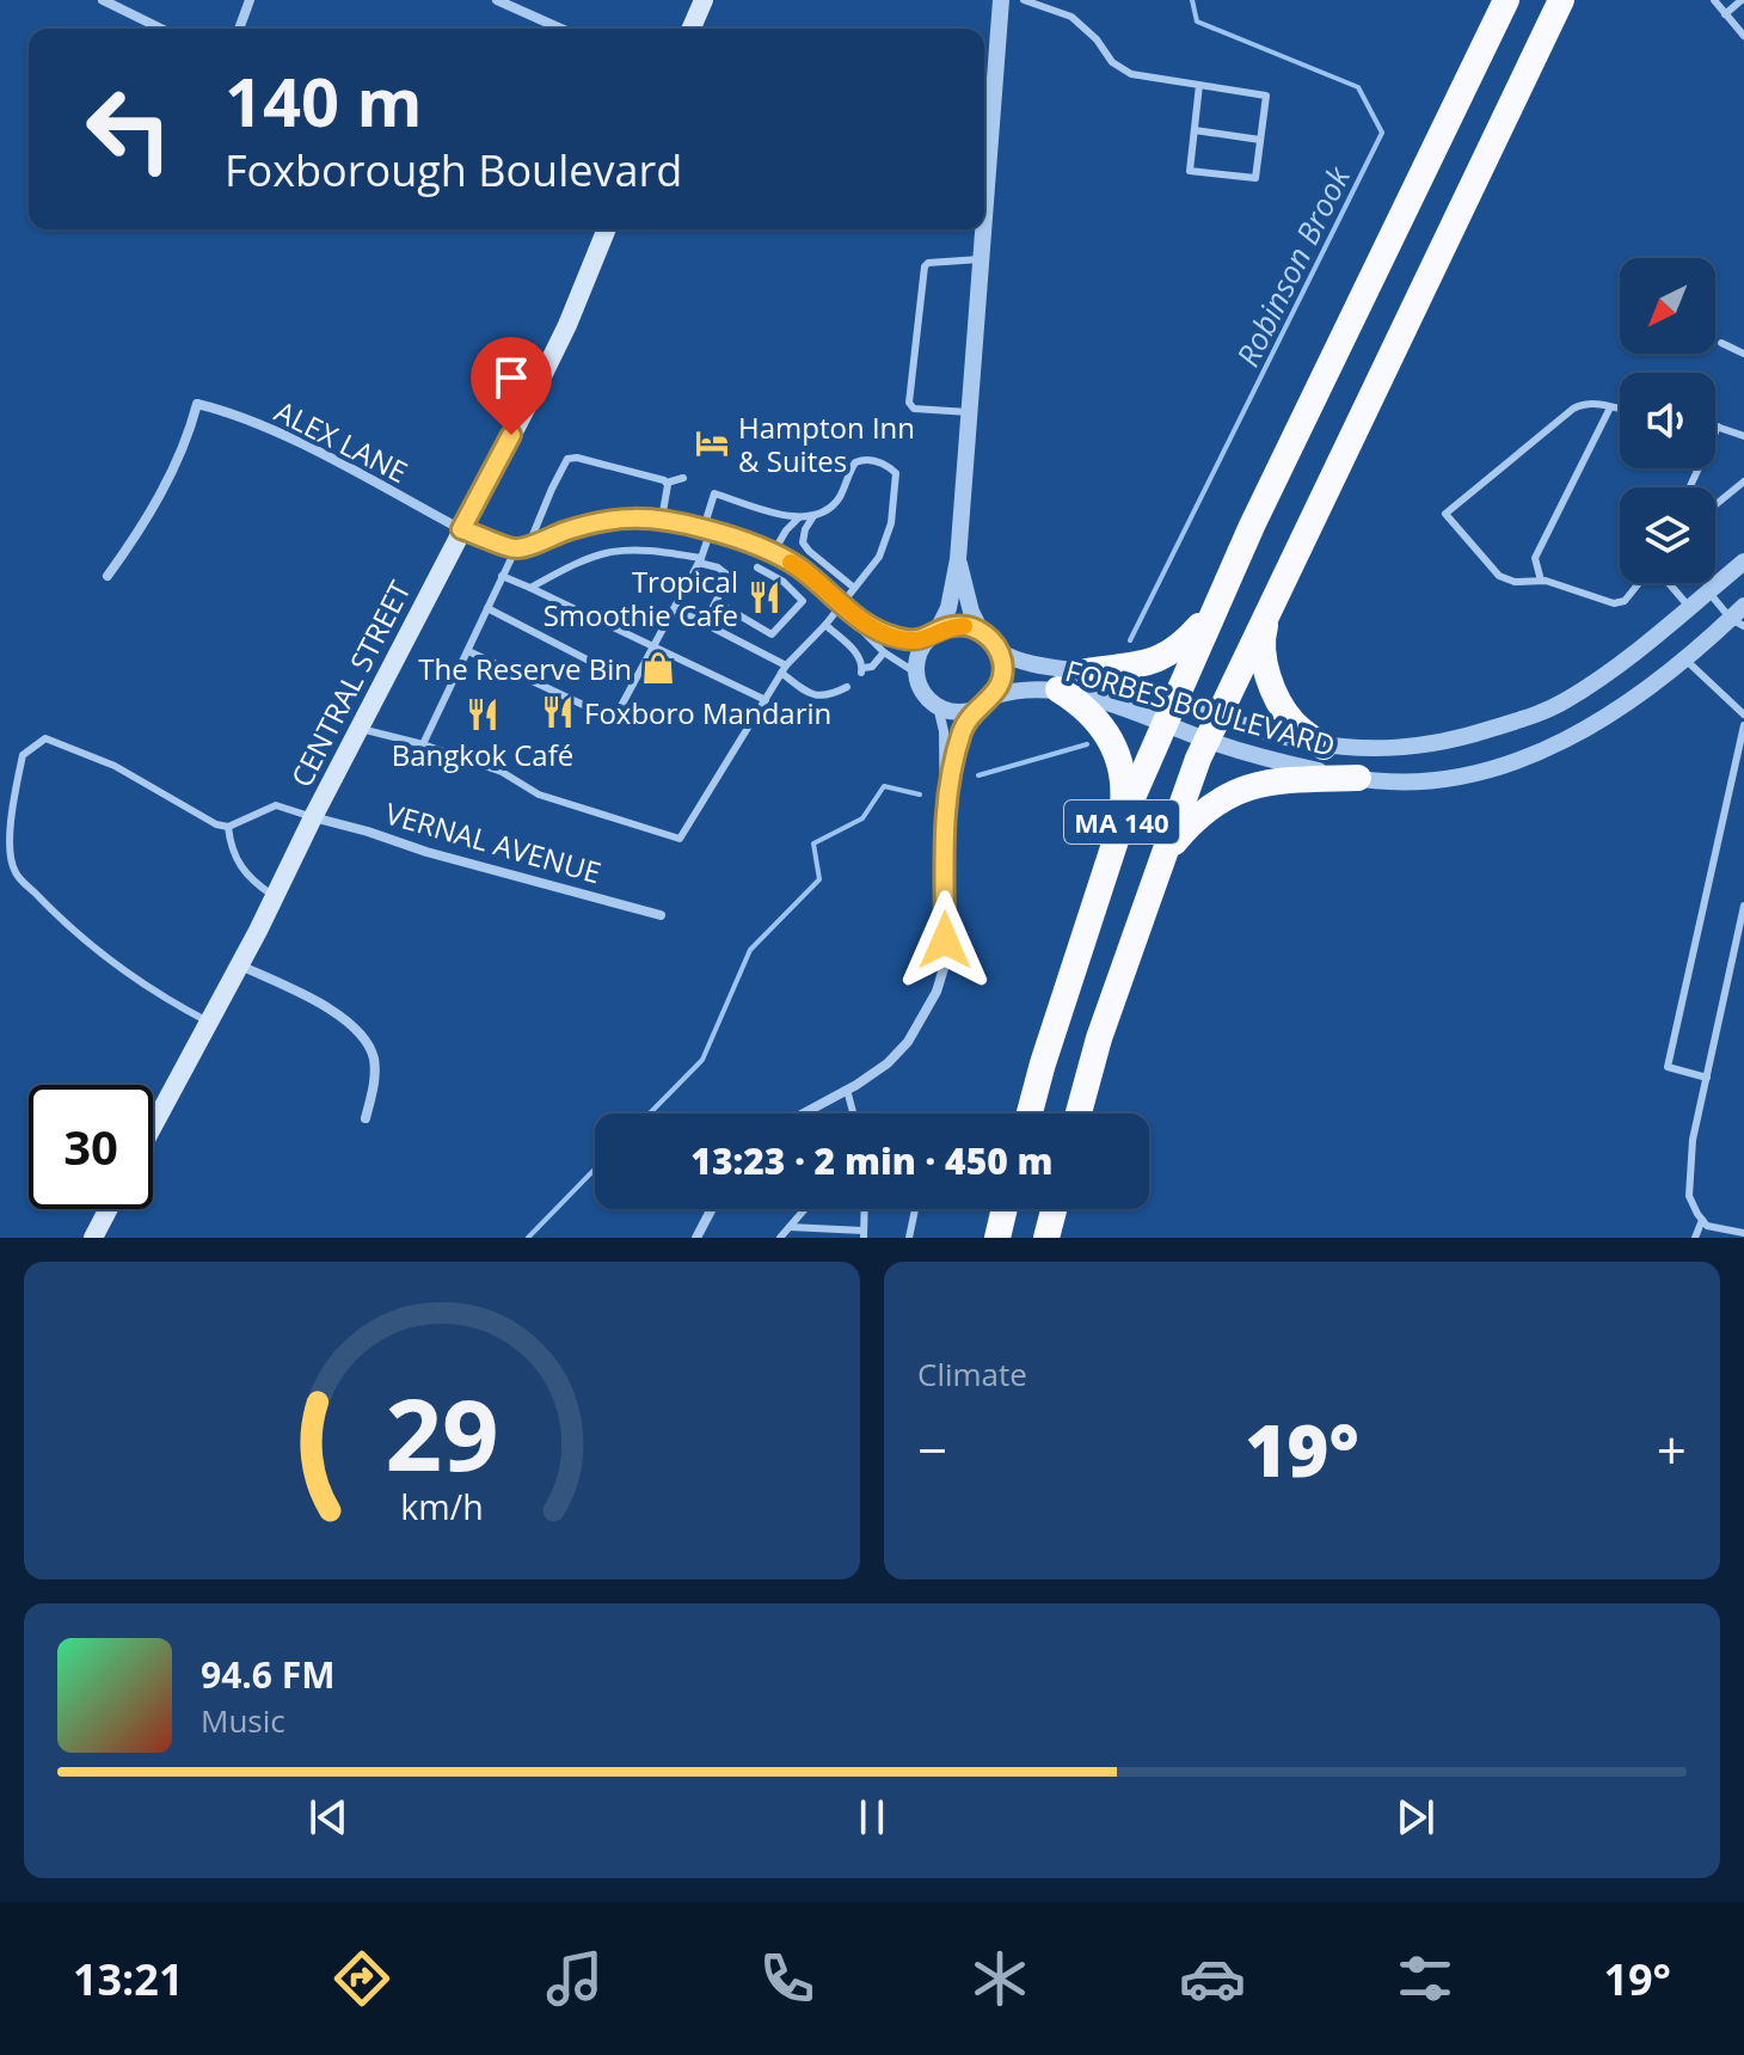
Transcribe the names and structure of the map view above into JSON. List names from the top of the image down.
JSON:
{
  "streets": {
    "highway": ["MA 140"],
    "main road": ["CENTRAL STREET"],
    "street": ["ALEX LANE", "FORBES BOULEVARD", "VERNAL AVENUE"]
  },
  "crossings": [
    ["ALEX LANE", "CENTRAL STREET"],
    ["CENTRAL STREET", "VERNAL AVENUE"],
    ["FORBES BOULEVARD", "MA 140"]
  ],
  "water": ["Robinson Brook"],
  "places": {
    "hotel": ["Hampton Inn & Suites"],
    "restaurant": ["Tropical Smoothie Cafe", "Foxboro Mandarin", "Bangkok Café"],
    "shop": ["The Reserve Bin"]
  },
  "north": "bottom left",
  "page": {
    "turn": ["140 m", "Foxborough Boulevard"],
    "limit": "30",
    "trip": "13:23 · 2 min · 450 m",
    "tile": "Climate",
    "heat": ["−", "19°", "+"],
    "song": ["94.6 FM", "Music"],
    "tabs": ["13:21", "19°"],
    "gauge": ["29", "km/h"]
  }
}
